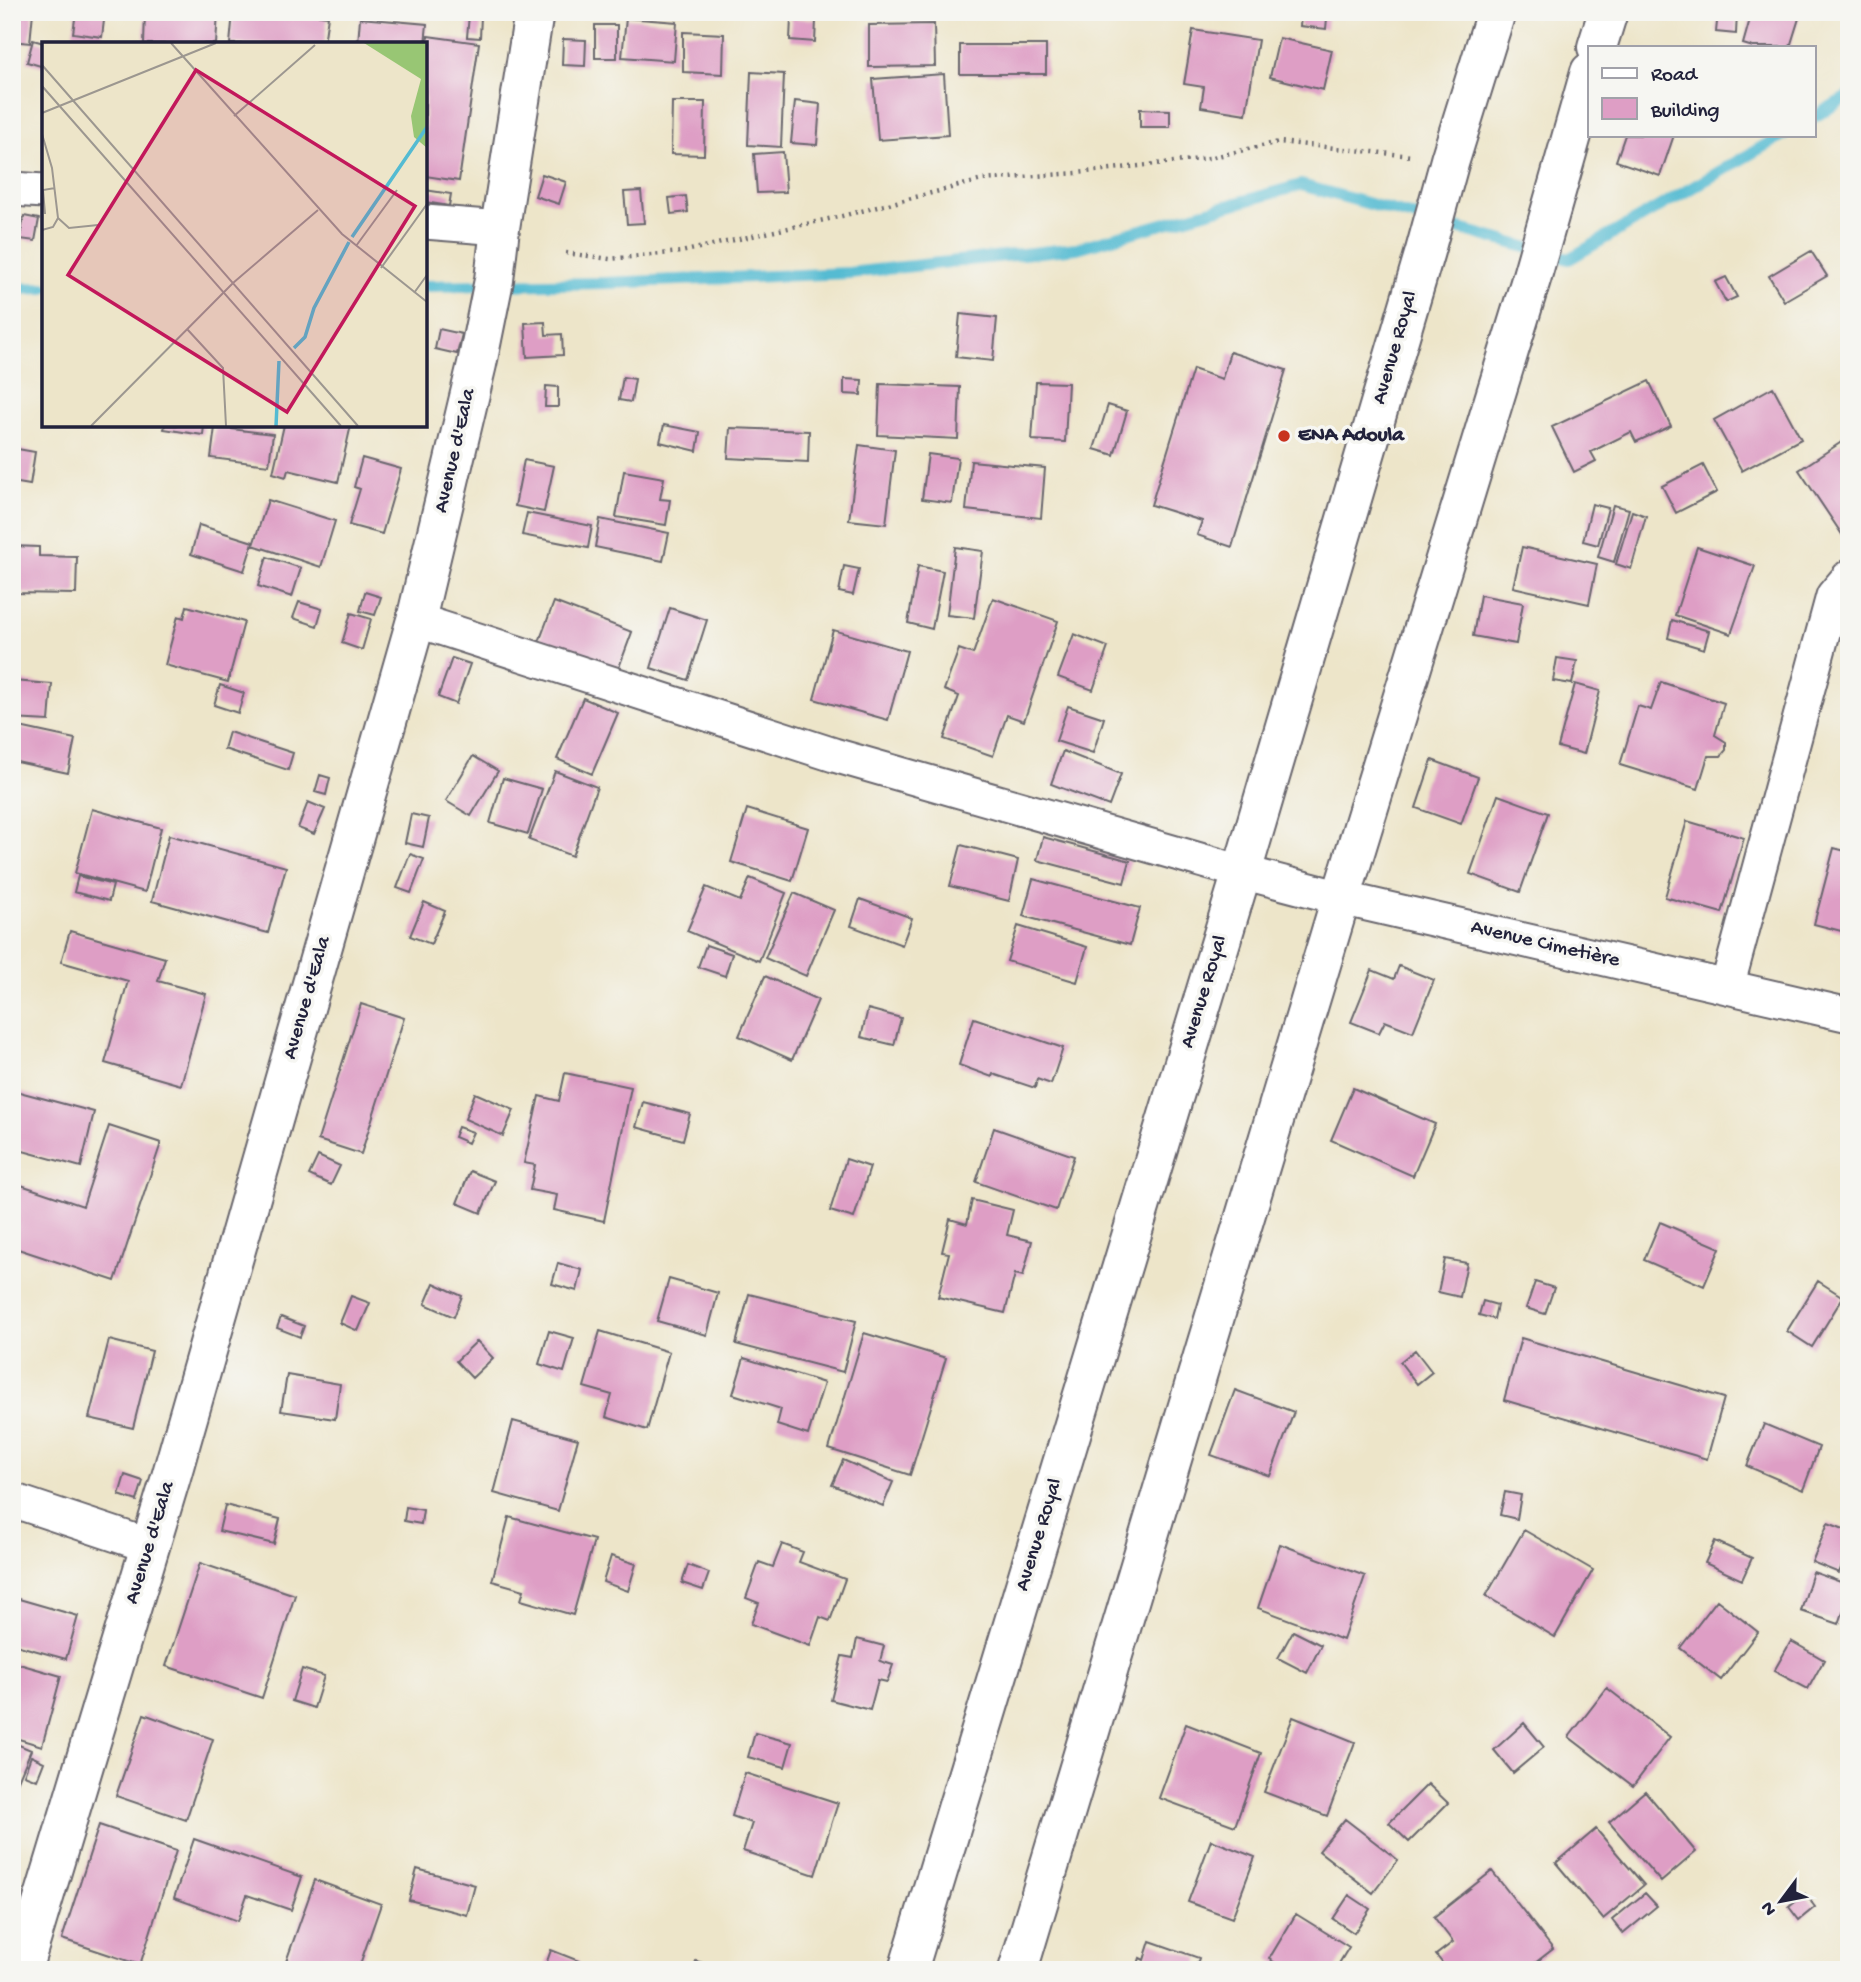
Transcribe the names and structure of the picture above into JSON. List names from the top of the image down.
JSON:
{
  "streets": {
    "street": ["Avenue Royal", "Avenue d'Eala", "Avenue Cimetière"]
  },
  "crossings": [
    ["Avenue Royal", "Avenue Cimetière"],
    ["Avenue d'Eala", "Avenue Cimetière"]
  ],
  "places": ["ENA Adoula"],
  "legend": ["Road", "Building"],
  "north": "bottom left"
}
